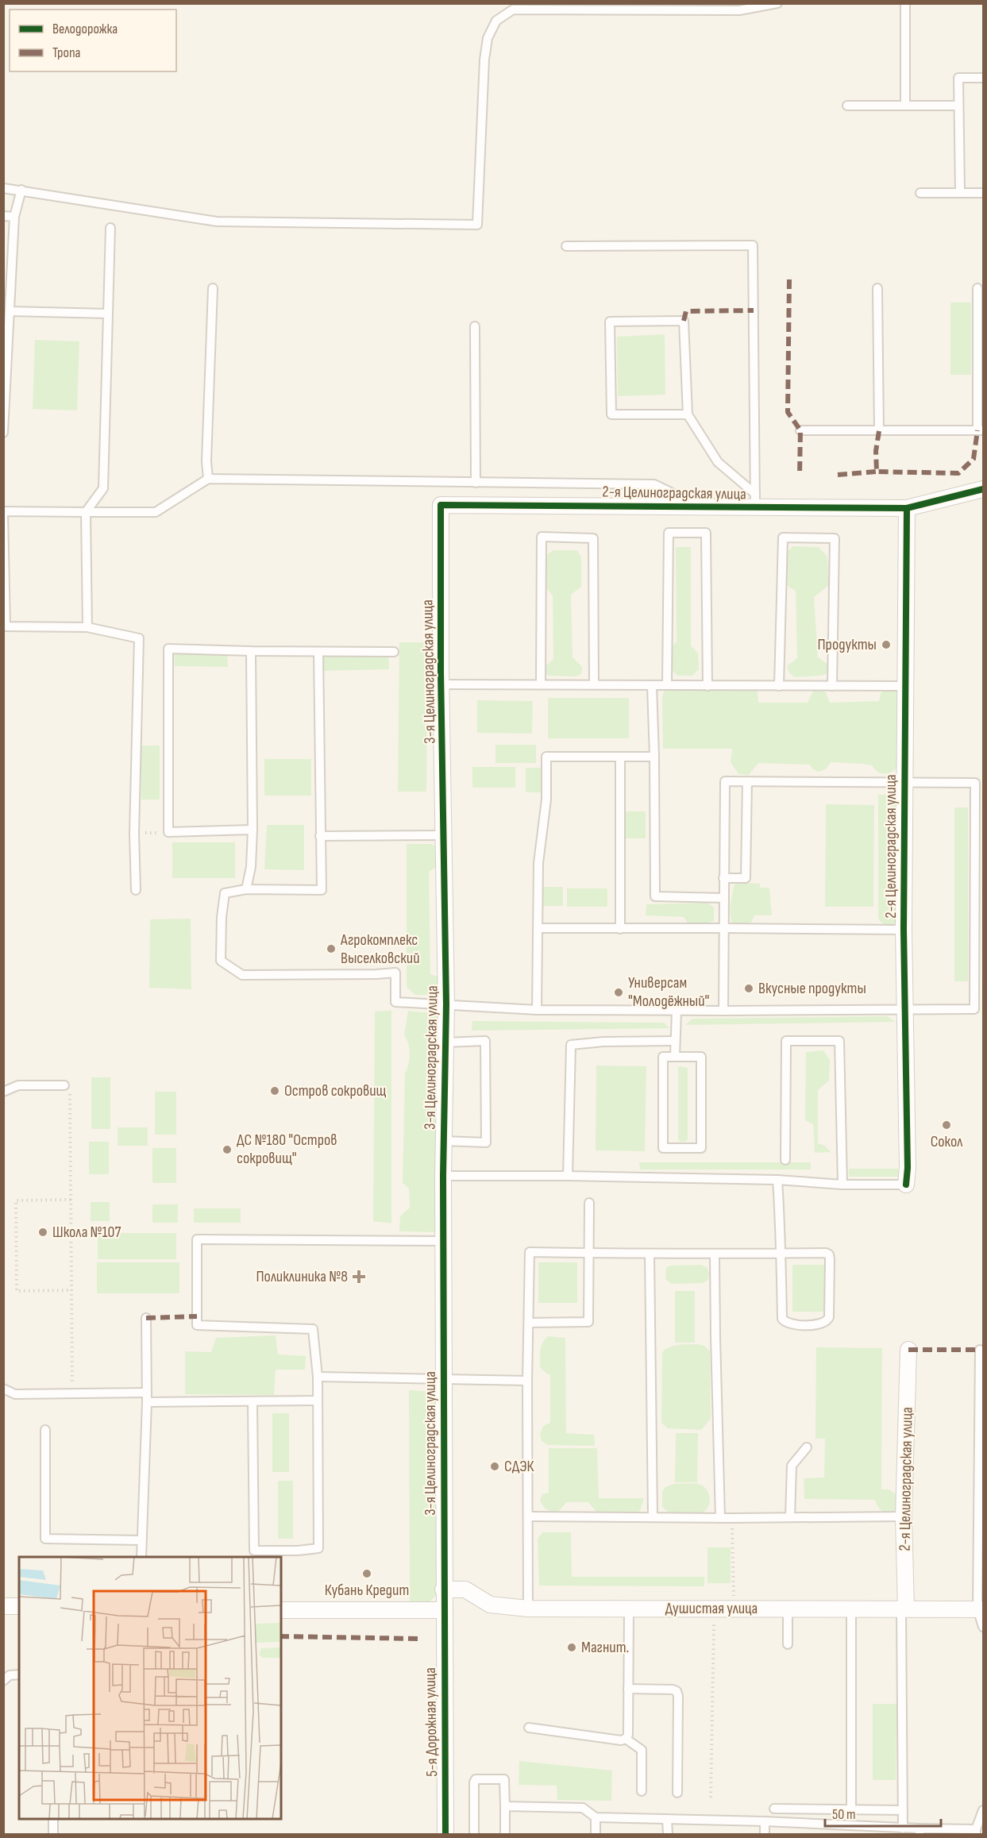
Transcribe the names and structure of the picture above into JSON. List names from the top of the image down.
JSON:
{
  "streets": {
    "street": [
      "2-я Целиноградская улица",
      "3-я Целиноградская улица",
      "Душистая улица",
      "5-я Дорожная улица"
    ]
  },
  "crossings": [
    ["2-я Целиноградская улица", "3-я Целиноградская улица"],
    ["2-я Целиноградская улица", "Душистая улица"],
    ["3-я Целиноградская улица", "Душистая улица"],
    ["3-я Целиноградская улица", "5-я Дорожная улица"]
  ],
  "places": {
    "other": [
      "Продукты",
      "Агрокомплекс Выселковский",
      "Вкусные продукты",
      "Универсам \"Молодёжный\"",
      "Остров сокровищ",
      "Сокол",
      "ДС №180 \"Остров сокровищ\"",
      "Школа №107",
      "СДЭК",
      "Кубань Кредит",
      "Магнит."
    ],
    "health": ["Поликлиника №8"]
  },
  "legend": ["Велодорожка", "Тропа"],
  "scale_bar": "50 m"
}
